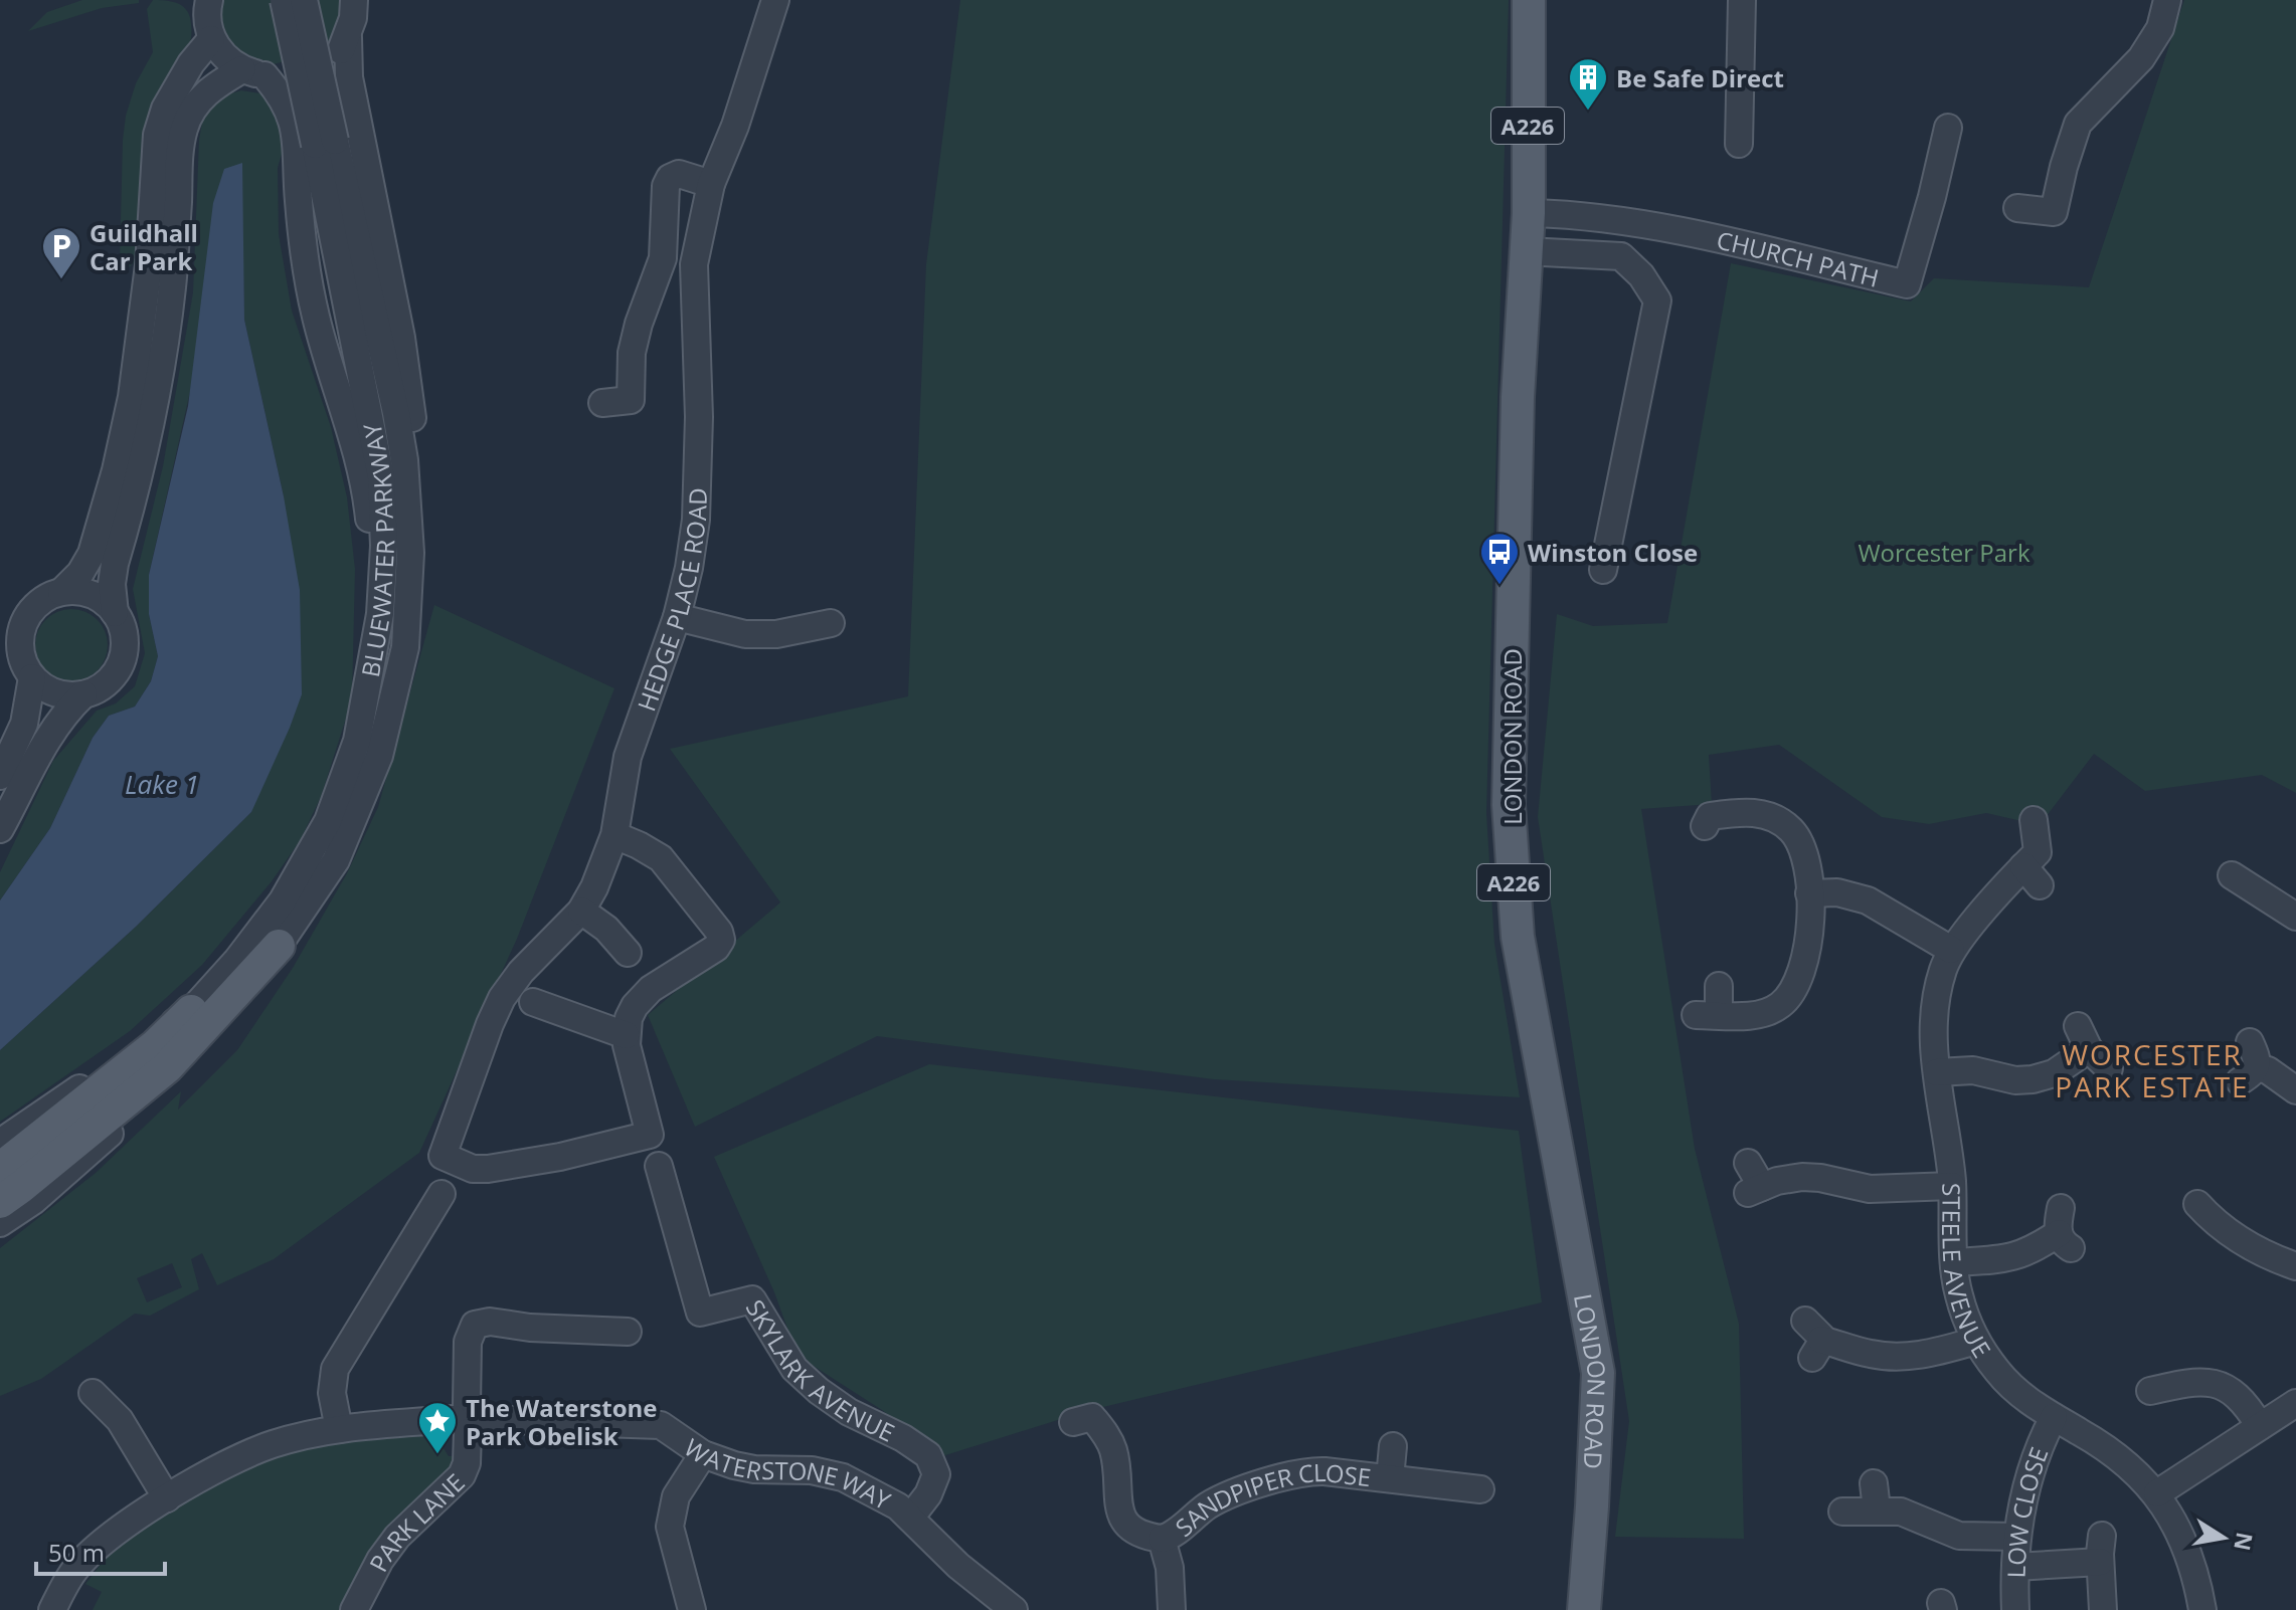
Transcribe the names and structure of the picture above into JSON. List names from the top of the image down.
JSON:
{
  "streets": {
    "main road": ["A226", "LONDON ROAD"],
    "street": [
      "CHURCH PATH",
      "BLUEWATER PARKWAY",
      "HEDGE PLACE ROAD",
      "STEELE AVENUE",
      "SKYLARK AVENUE",
      "WATERSTONE WAY",
      "SANDPIPER CLOSE",
      "LOW CLOSE",
      "PARK LANE"
    ]
  },
  "crossings": [
    ["CHURCH PATH", "LONDON ROAD"],
    ["STEELE AVENUE", "LOW CLOSE"],
    ["SKYLARK AVENUE", "WATERSTONE WAY"],
    ["WATERSTONE WAY", "PARK LANE"]
  ],
  "districts": ["WORCESTER PARK ESTATE"],
  "water": ["Lake 1"],
  "parks": ["Worcester Park"],
  "places": {
    "building": ["Be Safe Direct"],
    "parking": ["Guildhall Car Park"],
    "bus stop": ["Winston Close"],
    "place": ["The Waterstone Park Obelisk"]
  },
  "scale_bar": "50 m",
  "north": "right"
}
